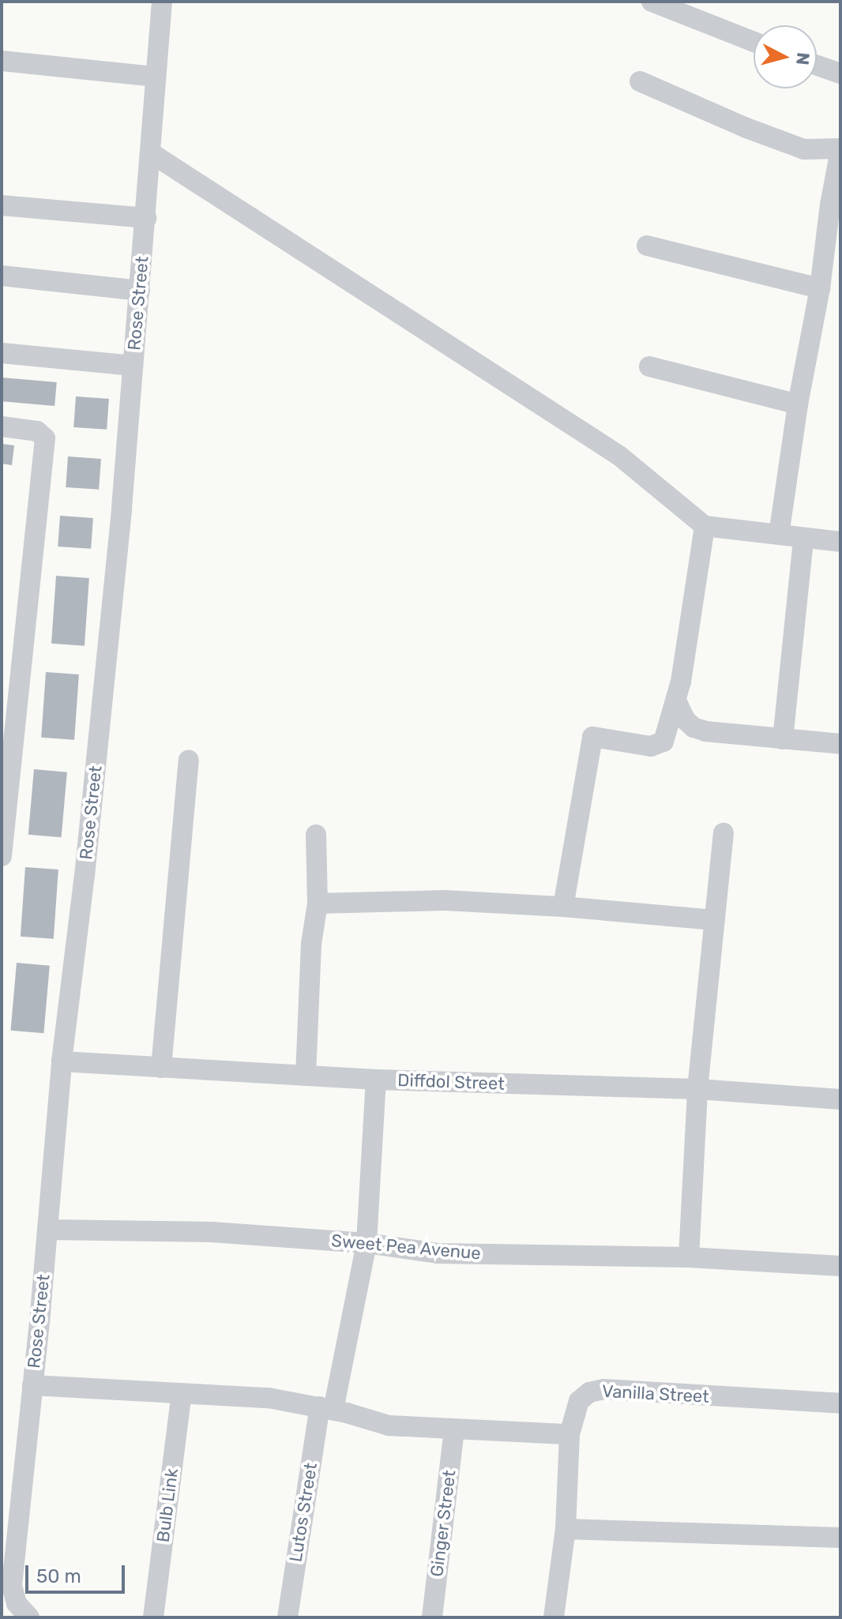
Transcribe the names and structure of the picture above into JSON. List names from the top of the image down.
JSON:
{
  "streets": {
    "street": [
      "Rose Street",
      "Diffdol Street",
      "Sweet Pea Avenue",
      "Vanilla Street",
      "Bulb Link",
      "Lutos Street",
      "Ginger Street"
    ]
  },
  "crossings": [
    ["Rose Street", "Diffdol Street"],
    ["Rose Street", "Sweet Pea Avenue"],
    ["Diffdol Street", "Lutos Street"],
    ["Sweet Pea Avenue", "Lutos Street"]
  ],
  "scale_bar": "50 m",
  "north": "right"
}
